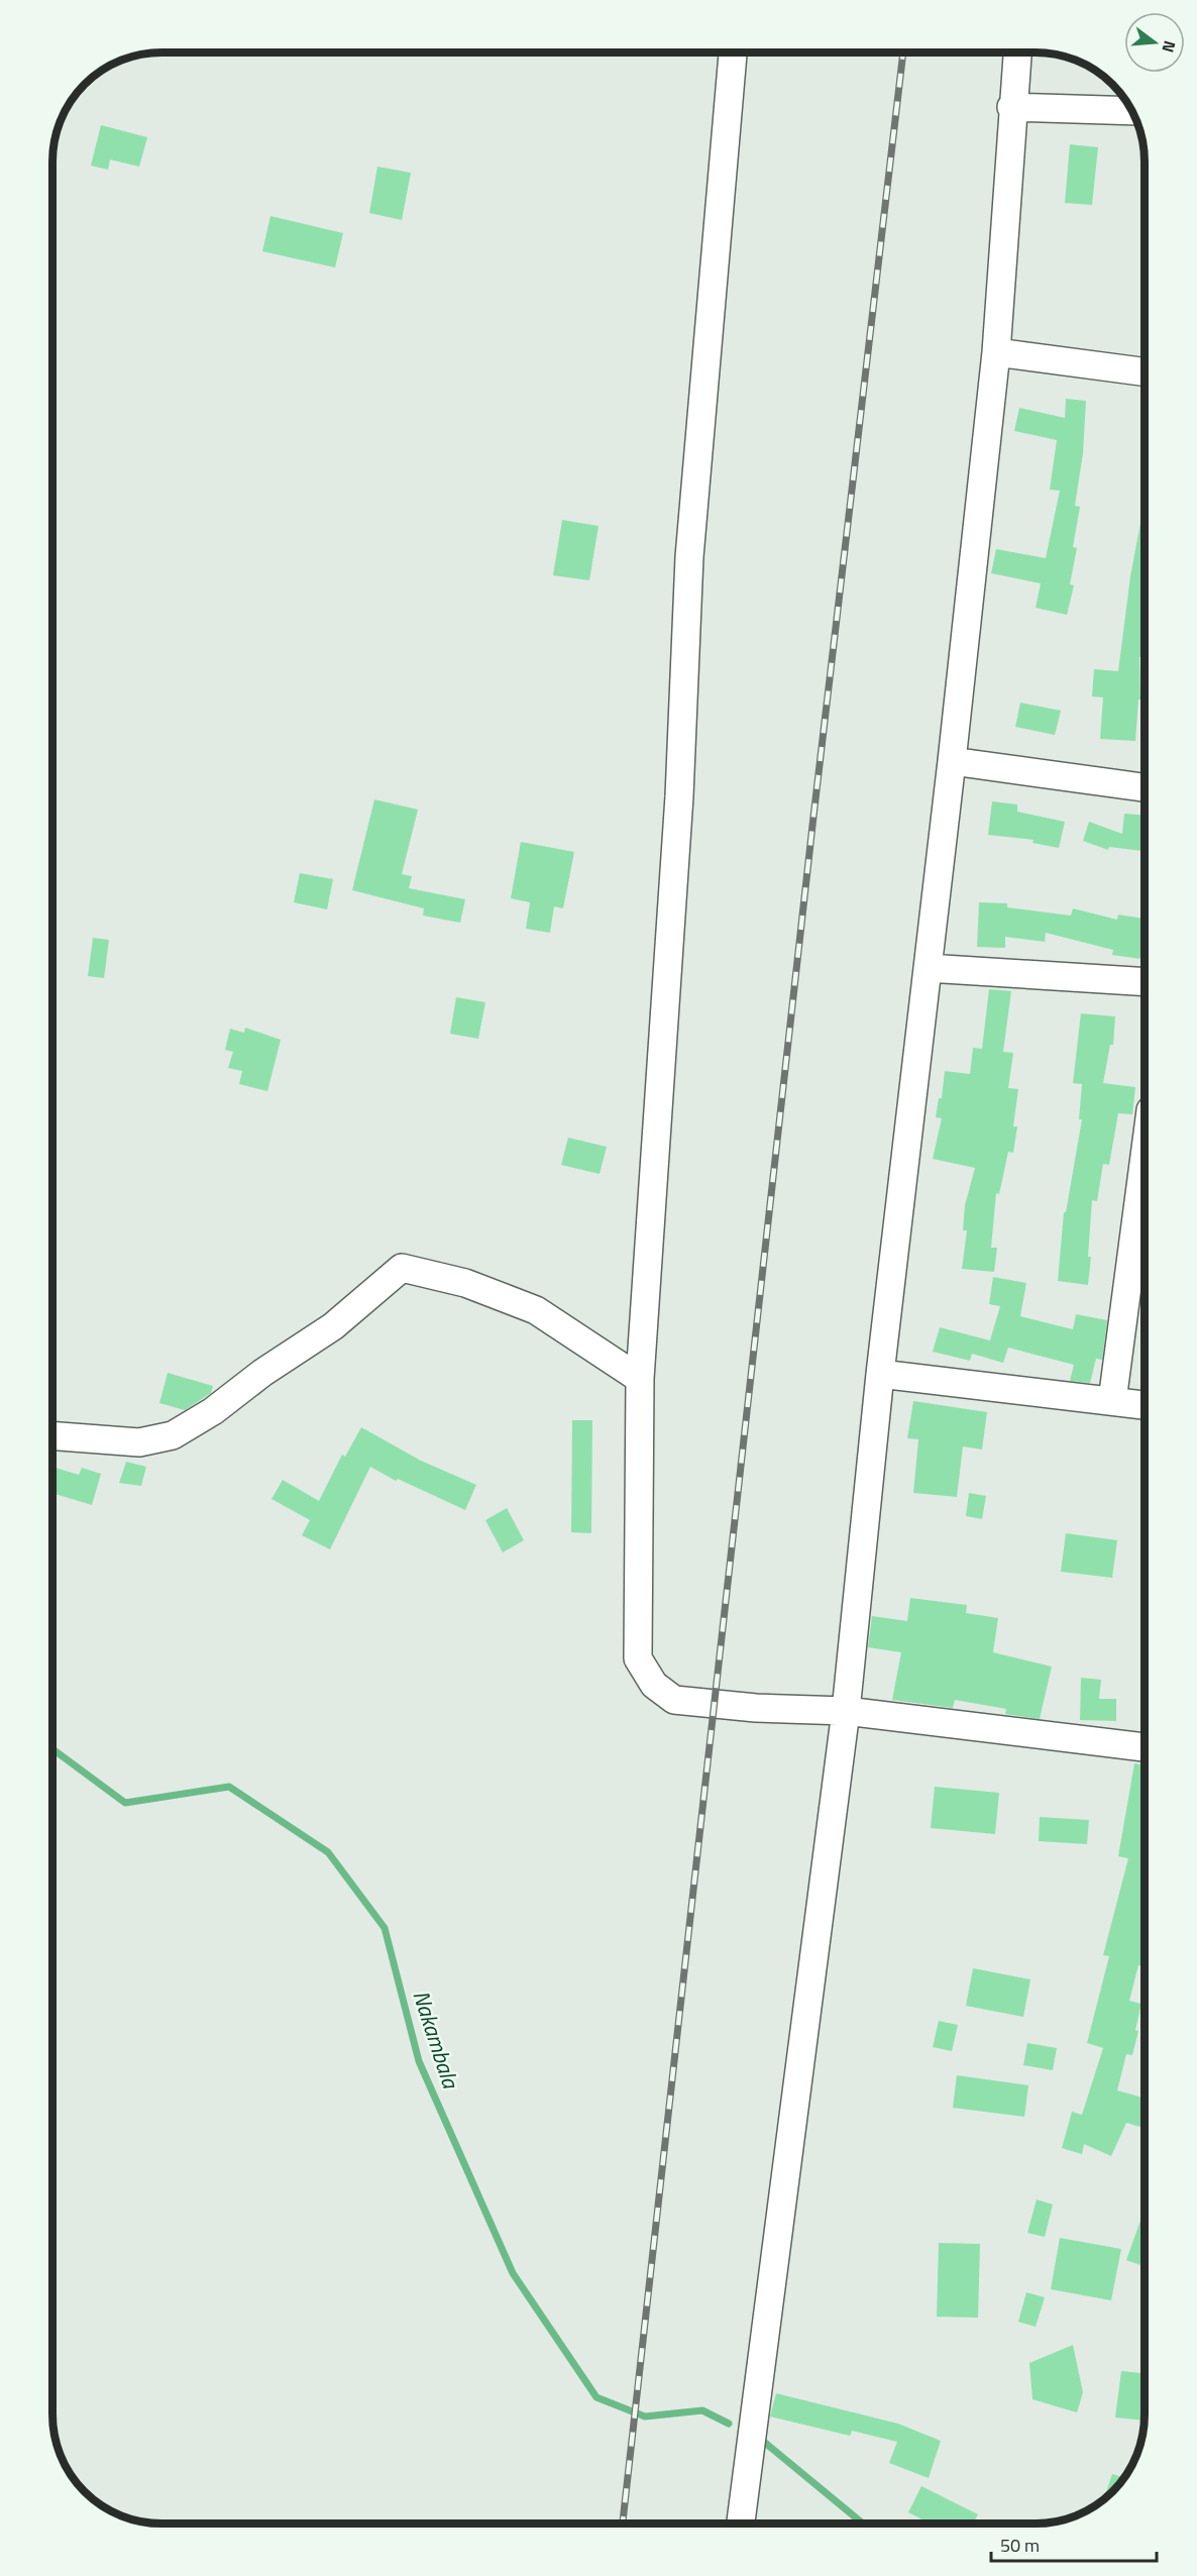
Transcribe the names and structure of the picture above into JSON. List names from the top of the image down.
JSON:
{
  "water": ["Nakambala"],
  "scale_bar": "50 m",
  "north": "right"
}
